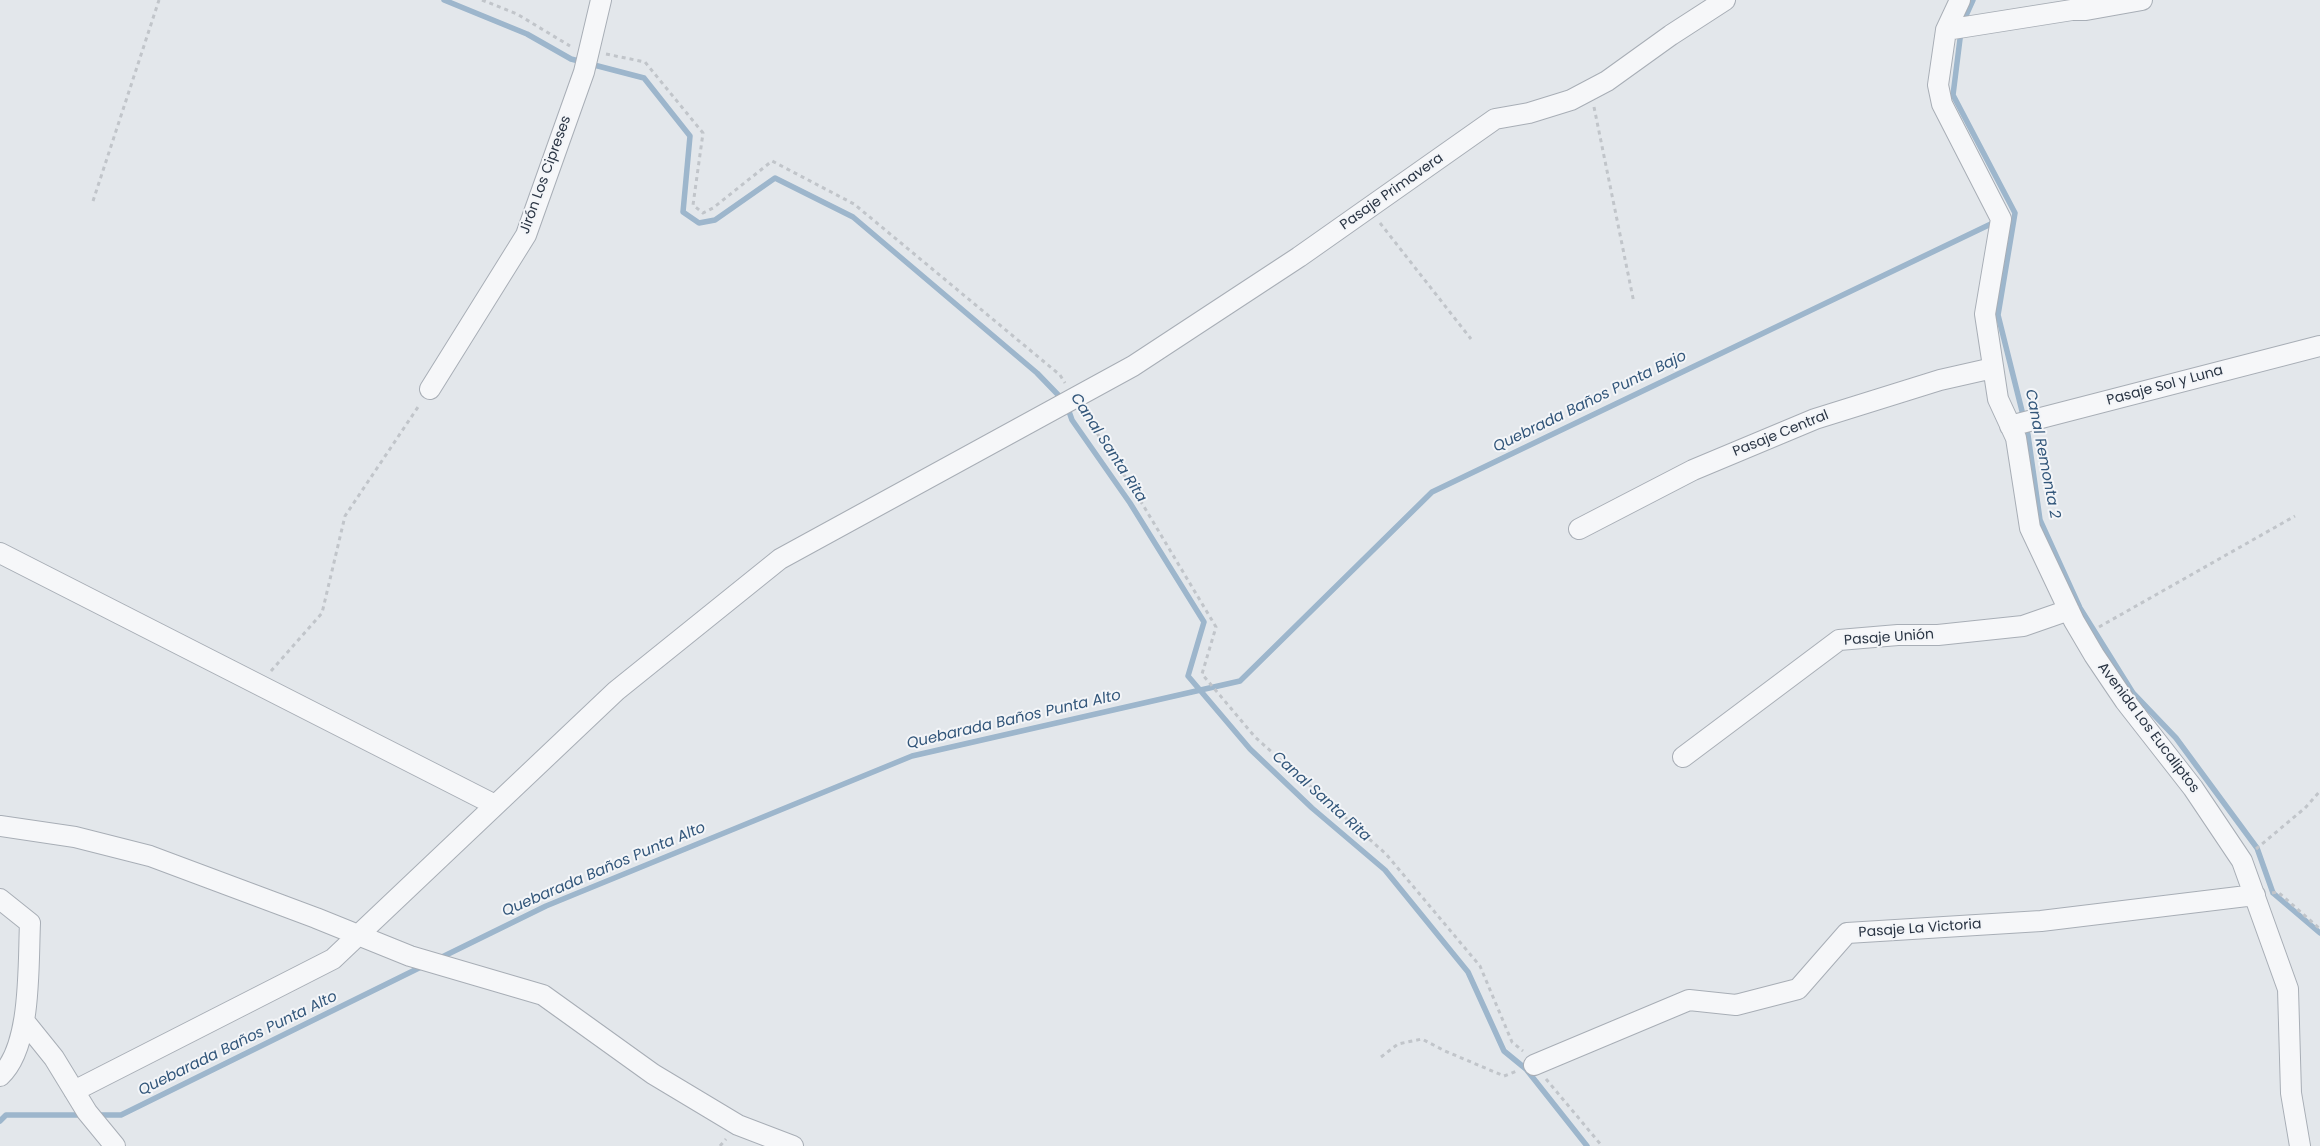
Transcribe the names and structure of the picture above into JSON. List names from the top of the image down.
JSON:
{
  "streets": {
    "street": [
      "Jirón Los Cipreses",
      "Pasaje Primavera",
      "Pasaje Sol y Luna",
      "Pasaje Central",
      "Pasaje Unión",
      "Avenida Los Eucaliptos",
      "Pasaje La Victoria"
    ]
  },
  "crossings": [
    ["Pasaje Sol y Luna", "Avenida Los Eucaliptos"],
    ["Pasaje Central", "Avenida Los Eucaliptos"],
    ["Pasaje Unión", "Avenida Los Eucaliptos"],
    ["Avenida Los Eucaliptos", "Pasaje La Victoria"]
  ],
  "water": [
    "Quebrada Baños Punta Bajo",
    "Canal Santa Rita",
    "Canal Remonta 2",
    "Quebarada Baños Punta Alto"
  ]
}
